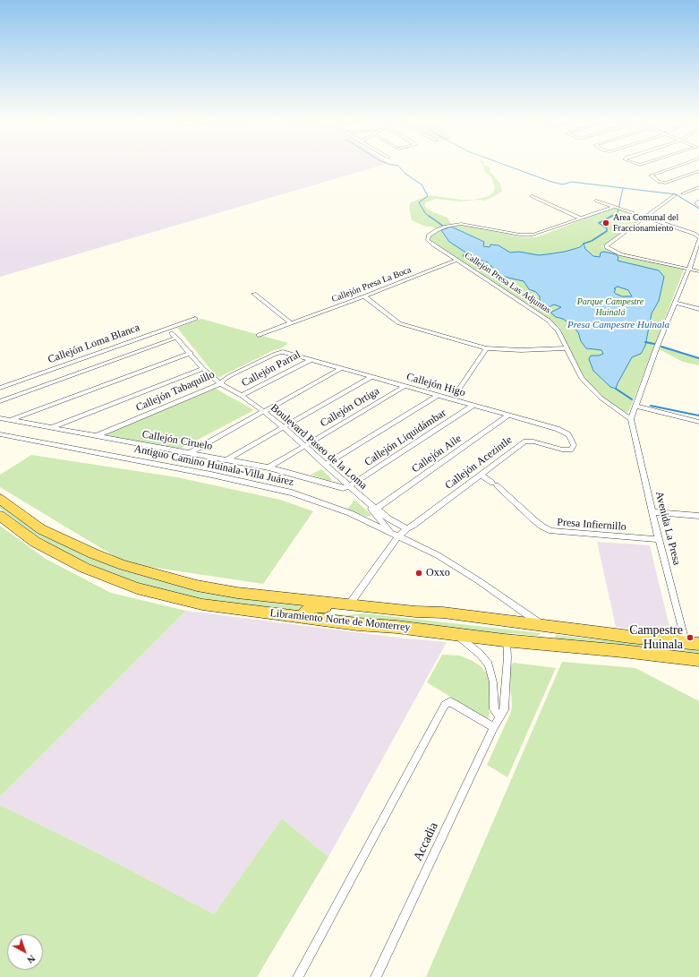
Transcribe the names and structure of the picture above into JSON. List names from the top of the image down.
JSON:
{
  "streets": {
    "main road": ["Libramiento Norte de Monterrey"],
    "street": [
      "Callejón Presa Las Adjuntas",
      "Callejón Presa La Boca",
      "Callejón Loma Blanca",
      "Callejón Parral",
      "Callejón Higo",
      "Callejón Tabaquillo",
      "Callejón Ortiga",
      "Callejón Liquidámbar",
      "Callejón Ciruelo",
      "Boulevard Paseo de la Loma",
      "Callejón Aile",
      "Callejón Acezintle",
      "Antiguo Camino Huinala-Villa Juárez",
      "Presa Infiernillo",
      "Avenida La Presa",
      "Accadia"
    ]
  },
  "crossings": [
    ["Callejón Presa Las Adjuntas", "Callejón Presa La Boca"],
    ["Callejón Presa Las Adjuntas", "Avenida La Presa"],
    ["Callejón Parral", "Callejón Higo"],
    ["Callejón Parral", "Boulevard Paseo de la Loma"],
    ["Callejón Higo", "Callejón Tabaquillo"],
    ["Callejón Higo", "Callejón Ortiga"],
    ["Callejón Higo", "Callejón Liquidámbar"],
    ["Callejón Higo", "Callejón Aile"],
    ["Callejón Higo", "Callejón Acezintle"],
    ["Callejón Tabaquillo", "Callejón Ciruelo"],
    ["Callejón Tabaquillo", "Boulevard Paseo de la Loma"],
    ["Callejón Ortiga", "Callejón Ciruelo"],
    ["Callejón Ortiga", "Boulevard Paseo de la Loma"],
    ["Callejón Liquidámbar", "Callejón Ciruelo"],
    ["Callejón Liquidámbar", "Boulevard Paseo de la Loma"],
    ["Callejón Ciruelo", "Boulevard Paseo de la Loma"],
    ["Boulevard Paseo de la Loma", "Callejón Aile"],
    ["Callejón Aile", "Antiguo Camino Huinala-Villa Juárez"],
    ["Callejón Acezintle", "Antiguo Camino Huinala-Villa Juárez"],
    ["Callejón Acezintle", "Presa Infiernillo"],
    ["Antiguo Camino Huinala-Villa Juárez", "Libramiento Norte de Monterrey"],
    ["Presa Infiernillo", "Avenida La Presa"],
    ["Avenida La Presa", "Libramiento Norte de Monterrey"],
    ["Libramiento Norte de Monterrey", "Accadia"]
  ],
  "water": ["Presa Campestre Huinala"],
  "parks": ["Parque Campestre Huinalá"],
  "places": ["Area Comunal del Fraccionamiento", "Oxxo", "Campestre Huinala"],
  "north": "bottom right"
}
